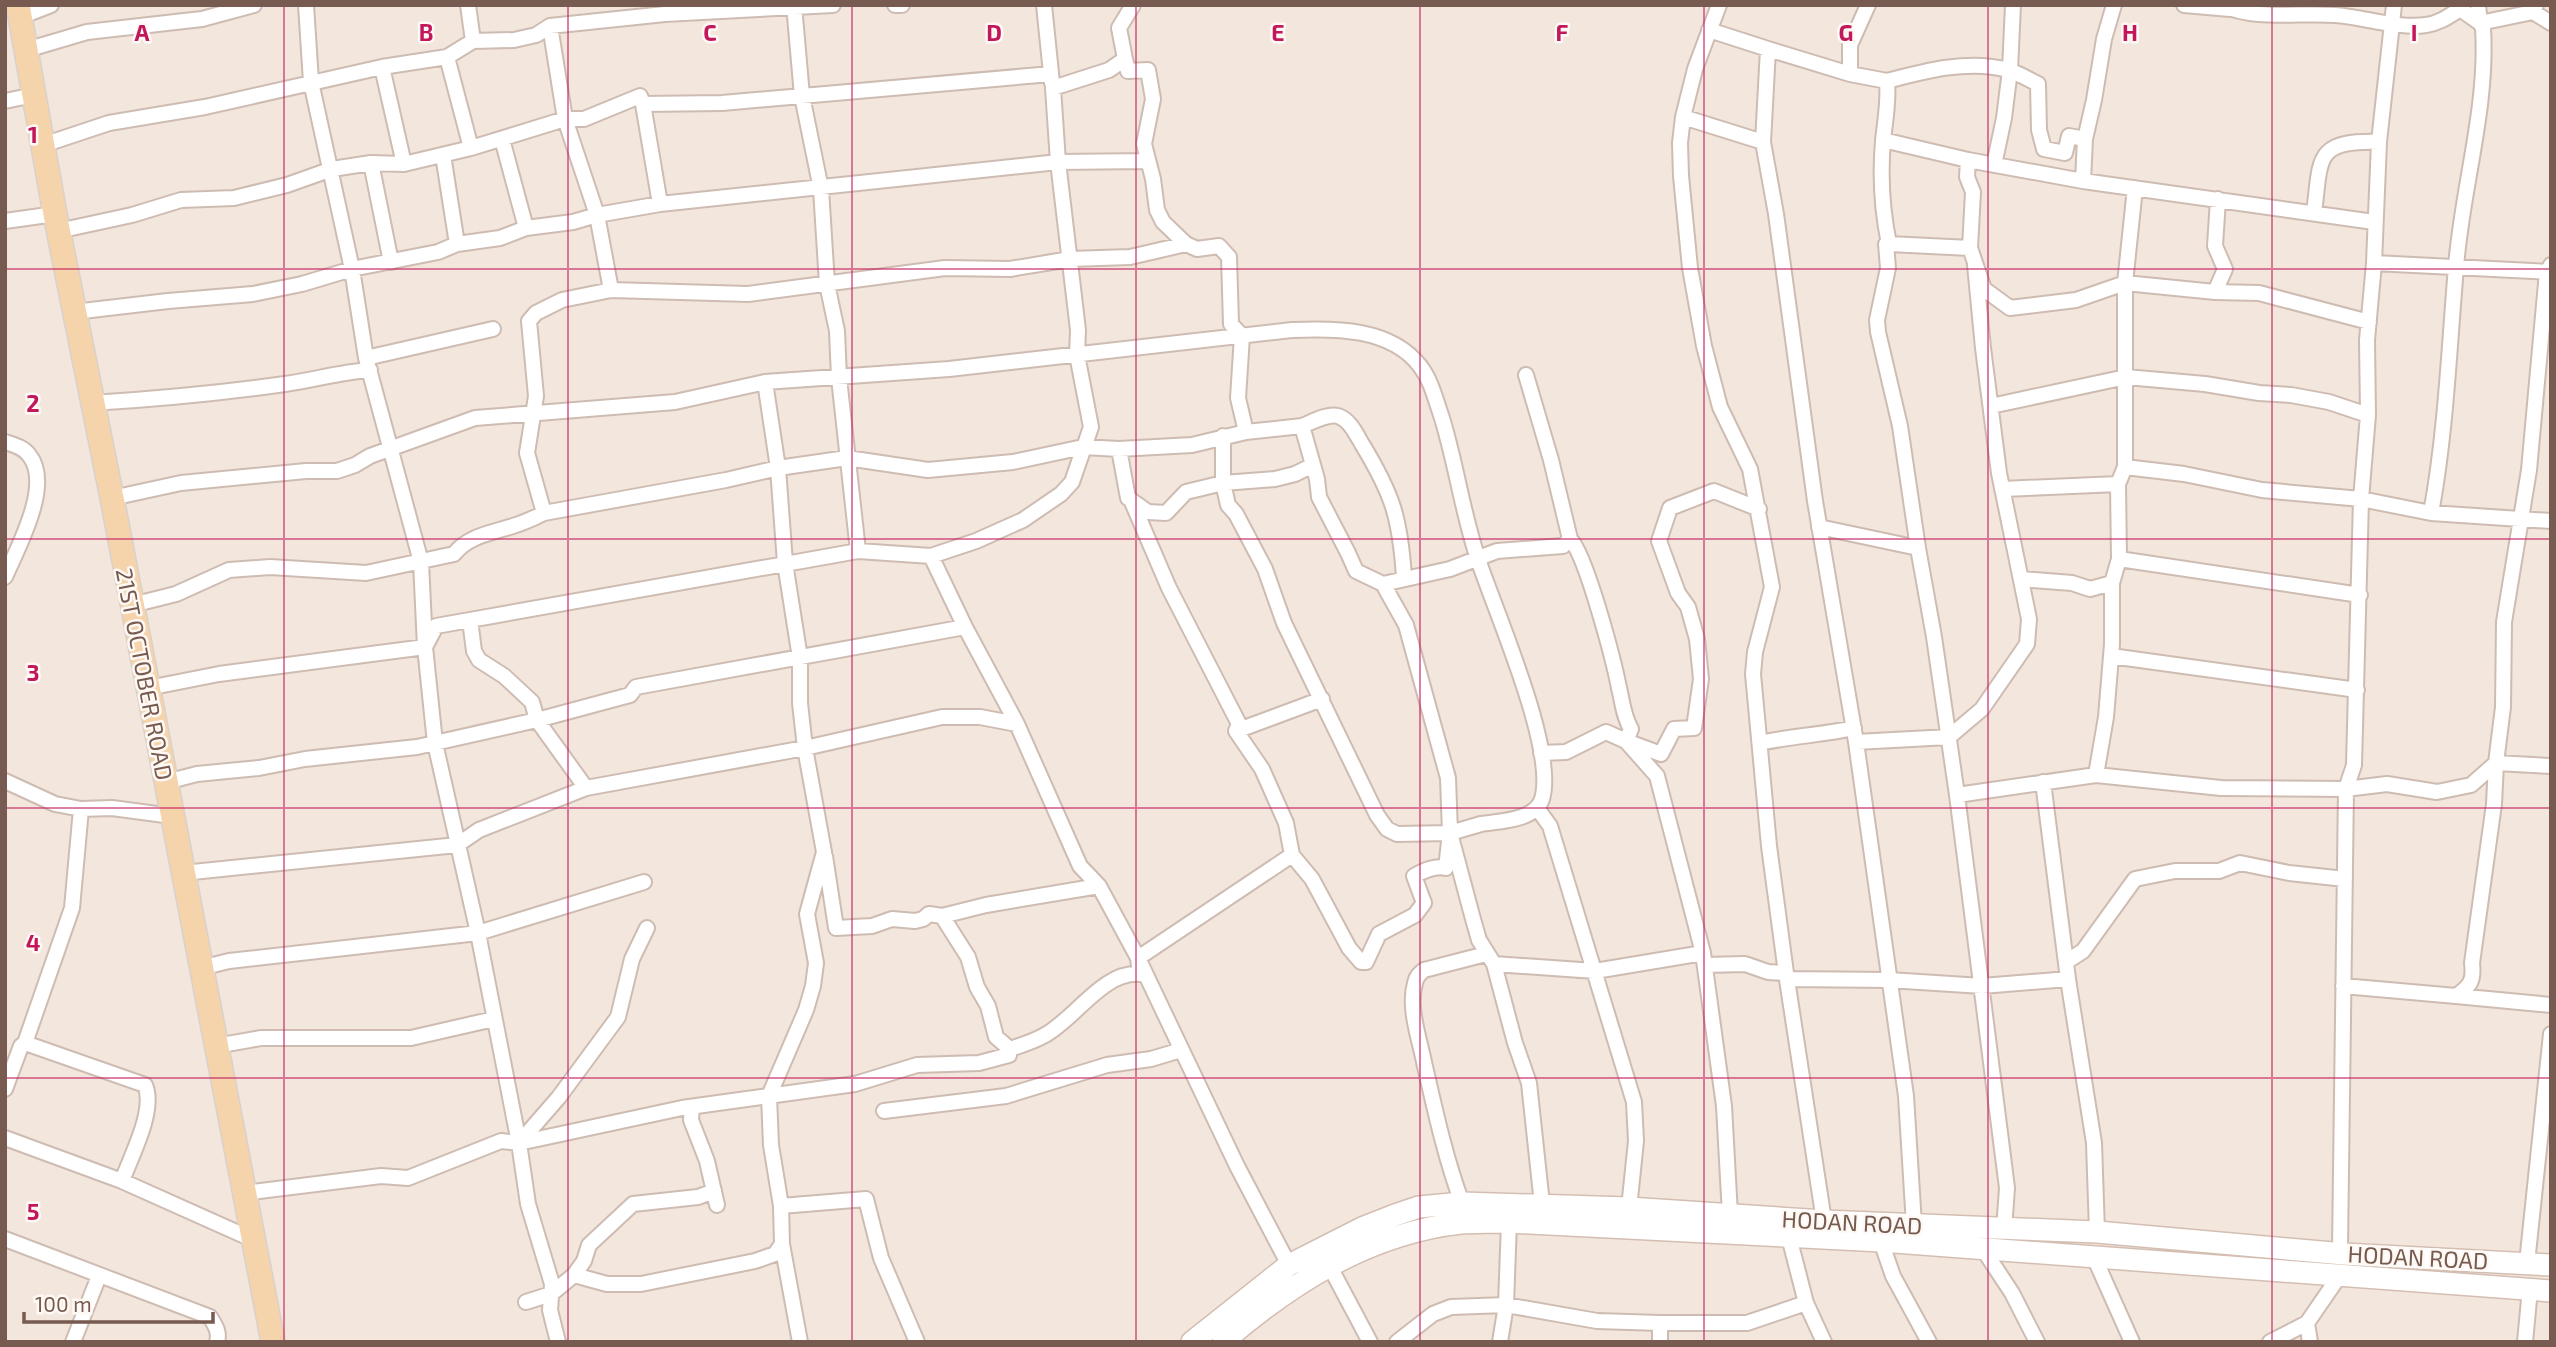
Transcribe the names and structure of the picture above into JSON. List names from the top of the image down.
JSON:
{
  "streets": {
    "main road": ["21ST OCTOBER ROAD", "HODAN ROAD"]
  },
  "scale_bar": "100 m",
  "grid": {
    "columns": [
      "A",
      "B",
      "C",
      "D",
      "E",
      "F",
      "G",
      "H",
      "I"
    ],
    "rows": [
      "1",
      "2",
      "3",
      "4",
      "5"
    ]
  }
}
